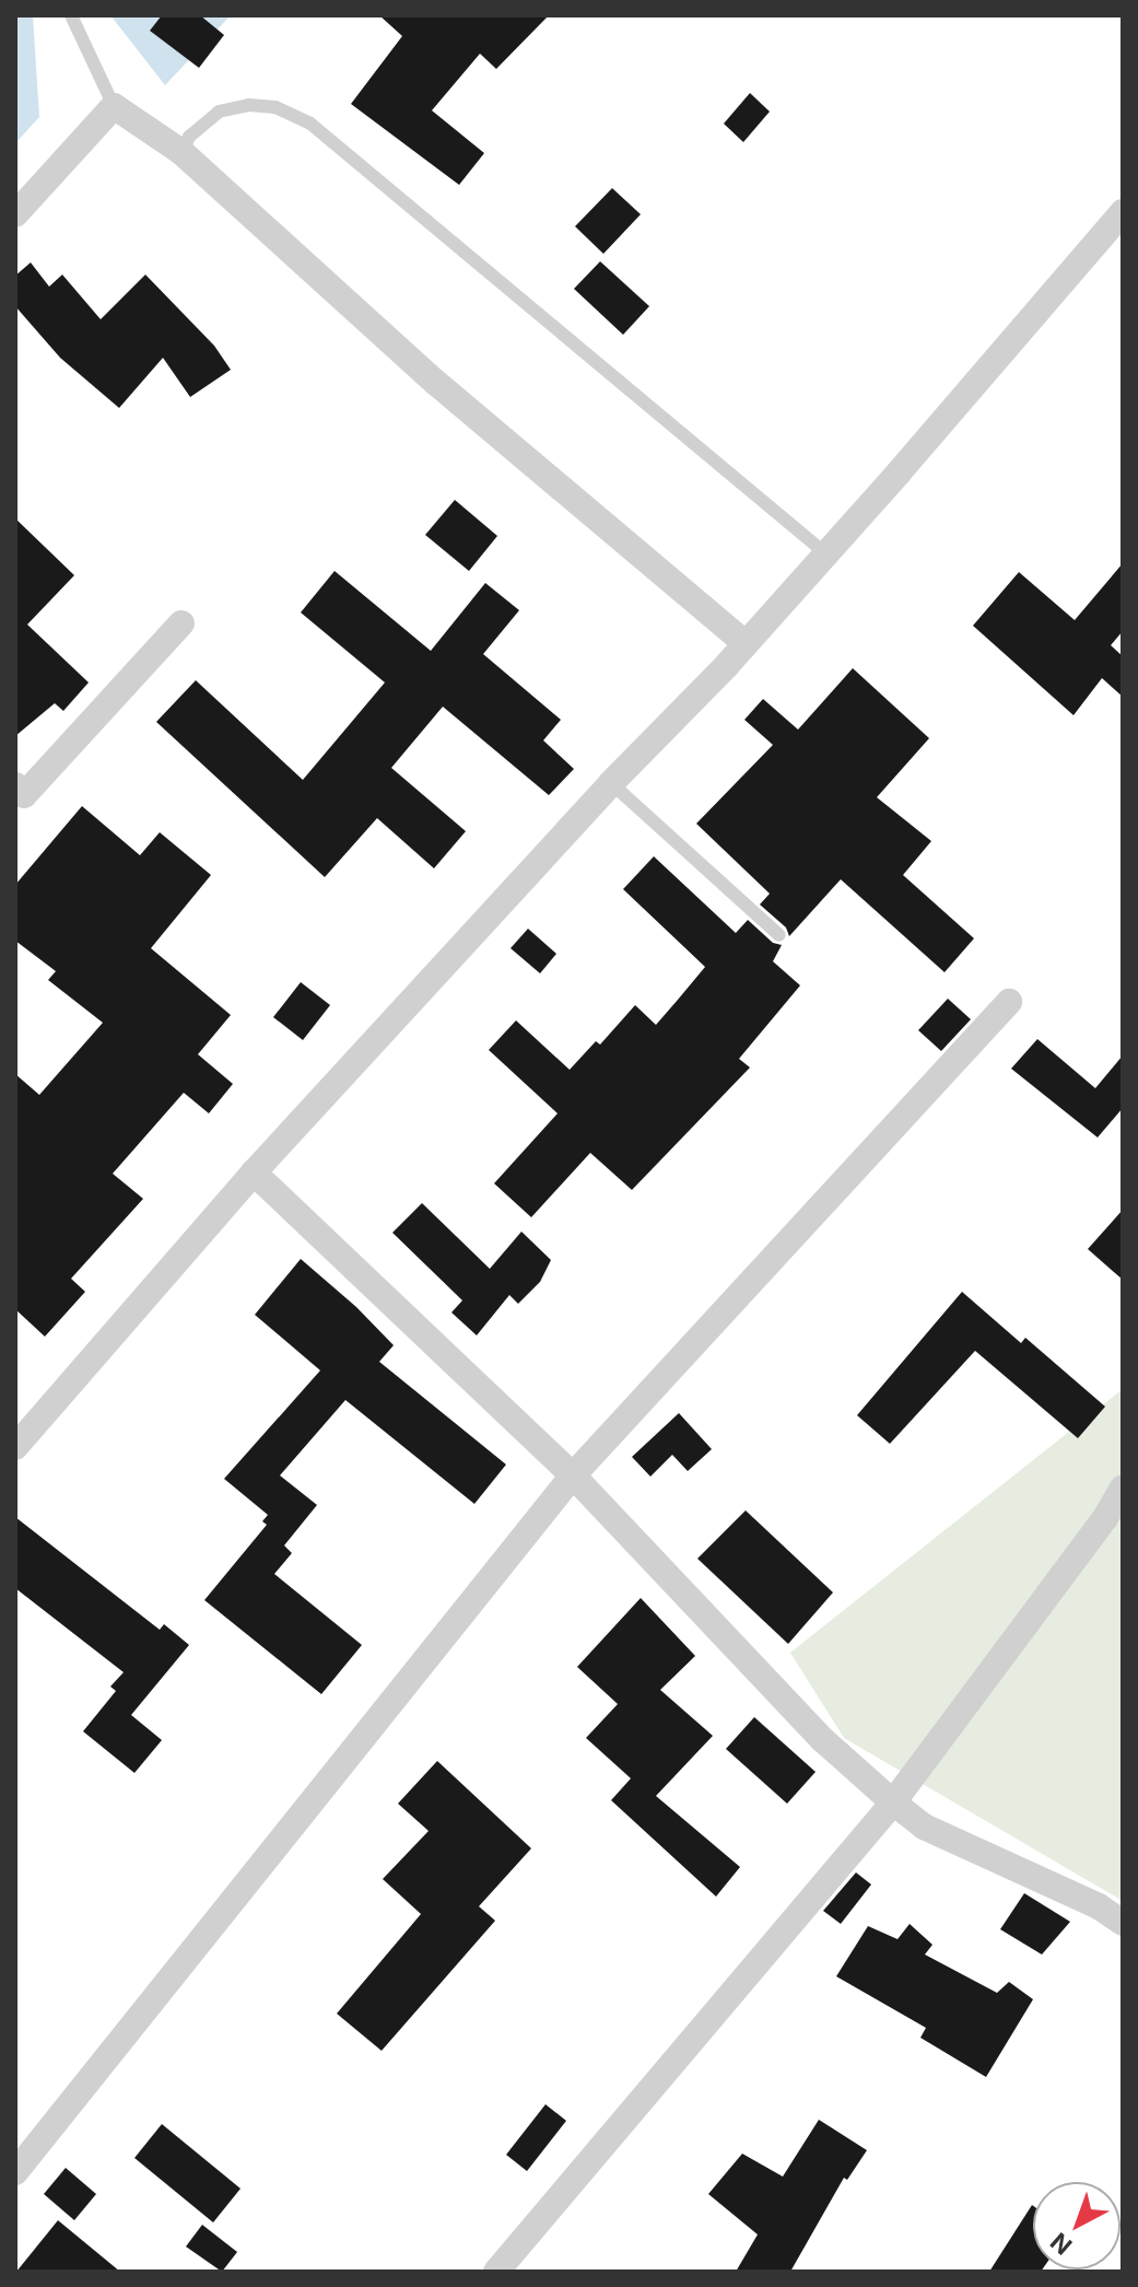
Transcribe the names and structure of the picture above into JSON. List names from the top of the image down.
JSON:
{
  "north": "bottom left"
}
